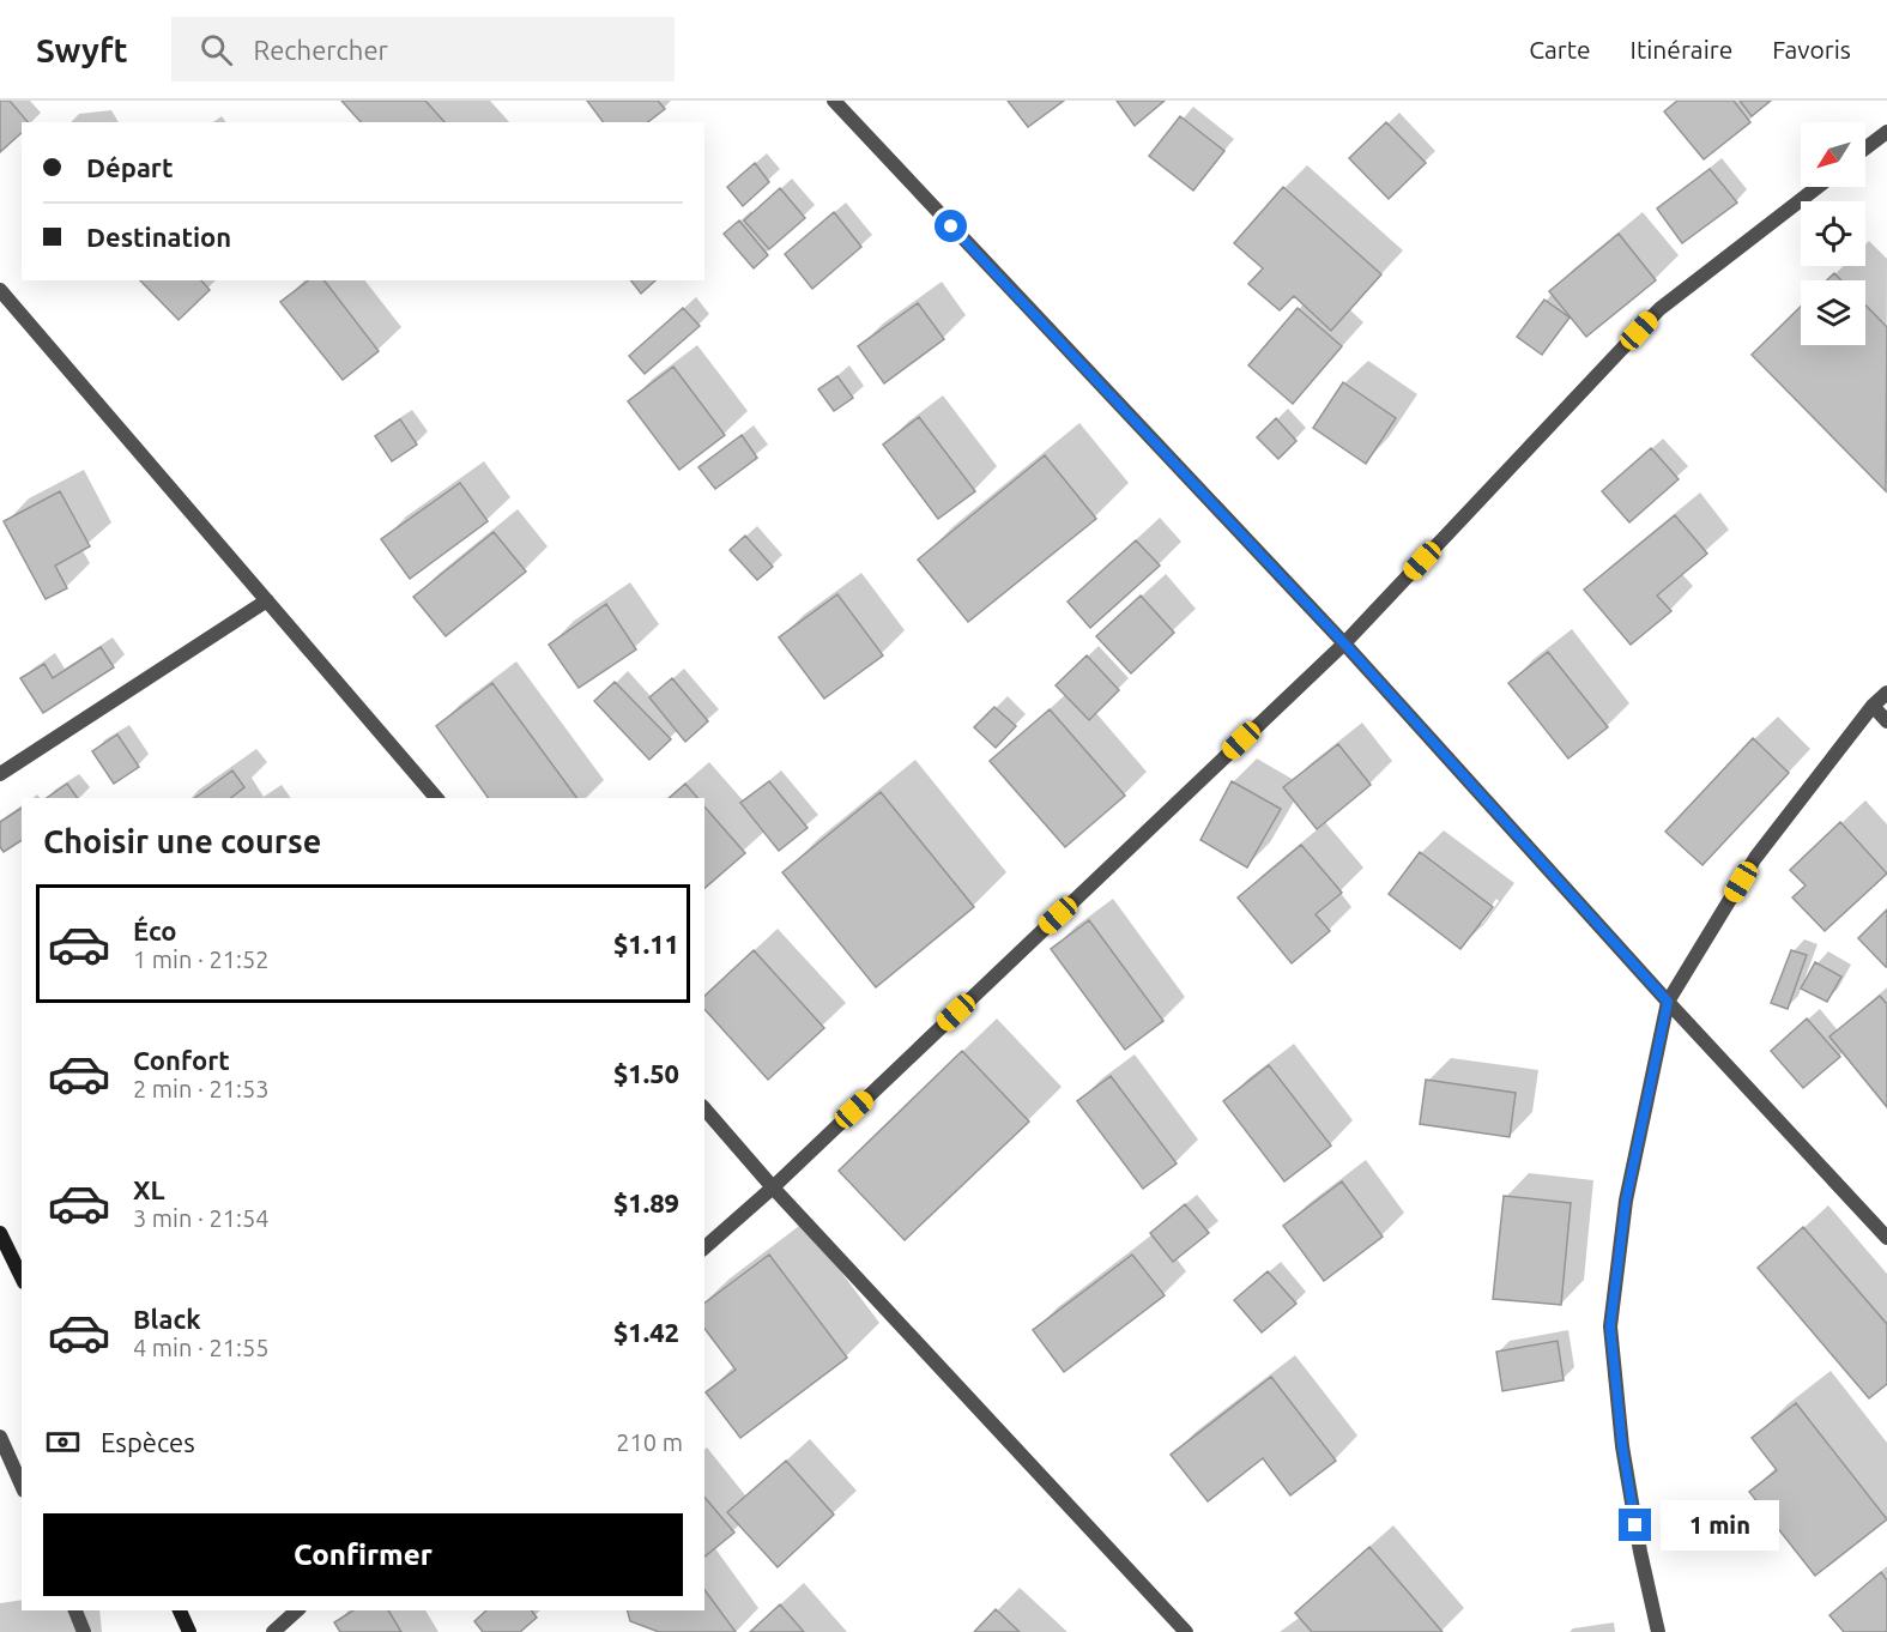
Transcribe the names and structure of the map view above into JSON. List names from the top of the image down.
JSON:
{
  "north": "bottom left",
  "page": {
    "header": "Swyft",
    "search": "Rechercher",
    "nav": ["Carte", "Itinéraire", "Favoris"],
    "banner": ["Départ", "Destination"],
    "heading": "Choisir une course",
    "list": [
      {
        "name": "Éco",
        "note": "1 min · 21:52",
        "value": "$1.11"
      },
      {
        "name": "Confort",
        "note": "2 min · 21:53",
        "value": "$1.50"
      },
      {
        "name": "XL",
        "note": "3 min · 21:54",
        "value": "$1.89"
      },
      {
        "name": "Black",
        "note": "4 min · 21:55",
        "value": "$1.42"
      }
    ],
    "pay": ["Espèces", "210 m"],
    "buttons": "Confirmer",
    "bubble": "1 min"
  }
}
